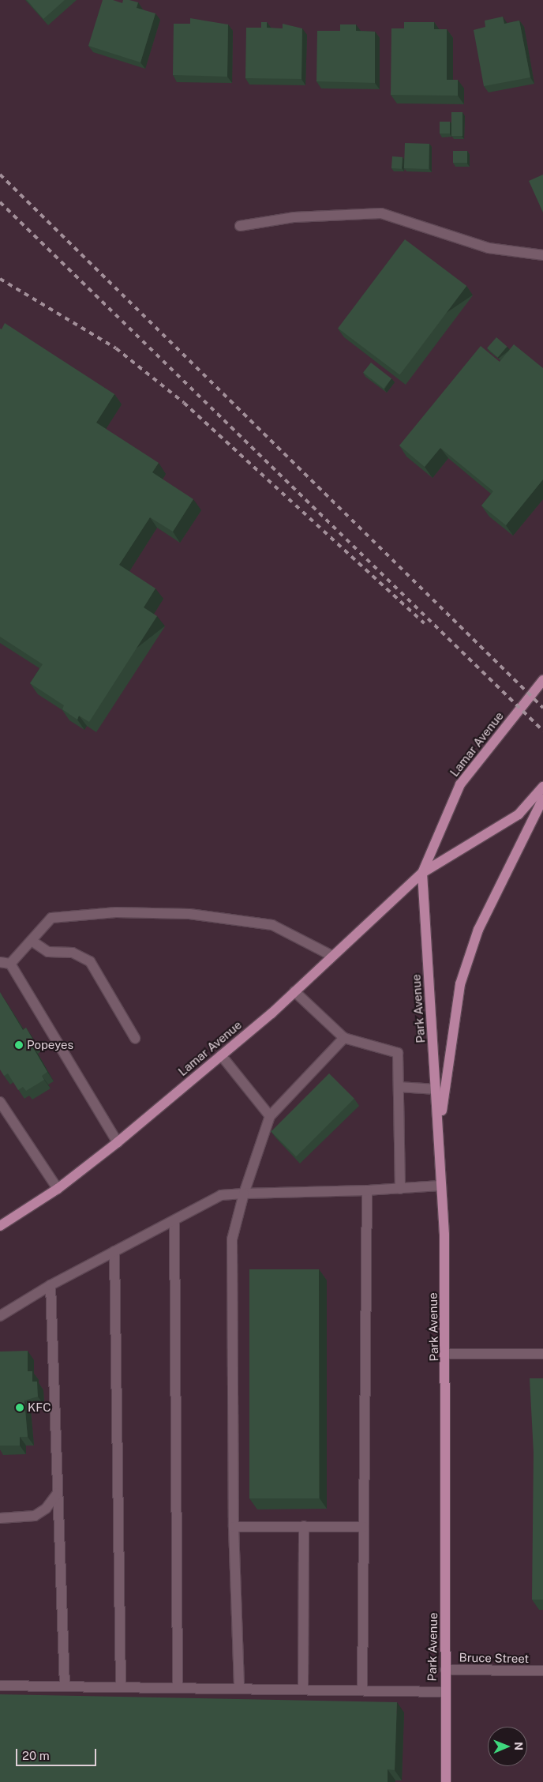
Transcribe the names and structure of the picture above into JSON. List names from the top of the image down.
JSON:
{
  "streets": {
    "main road": ["Lamar Avenue", "Park Avenue"],
    "street": ["Bruce Street"]
  },
  "crossings": [
    ["Lamar Avenue", "Park Avenue"],
    ["Park Avenue", "Bruce Street"]
  ],
  "places": ["Popeyes", "KFC"],
  "scale_bar": "20 m",
  "north": "right"
}
